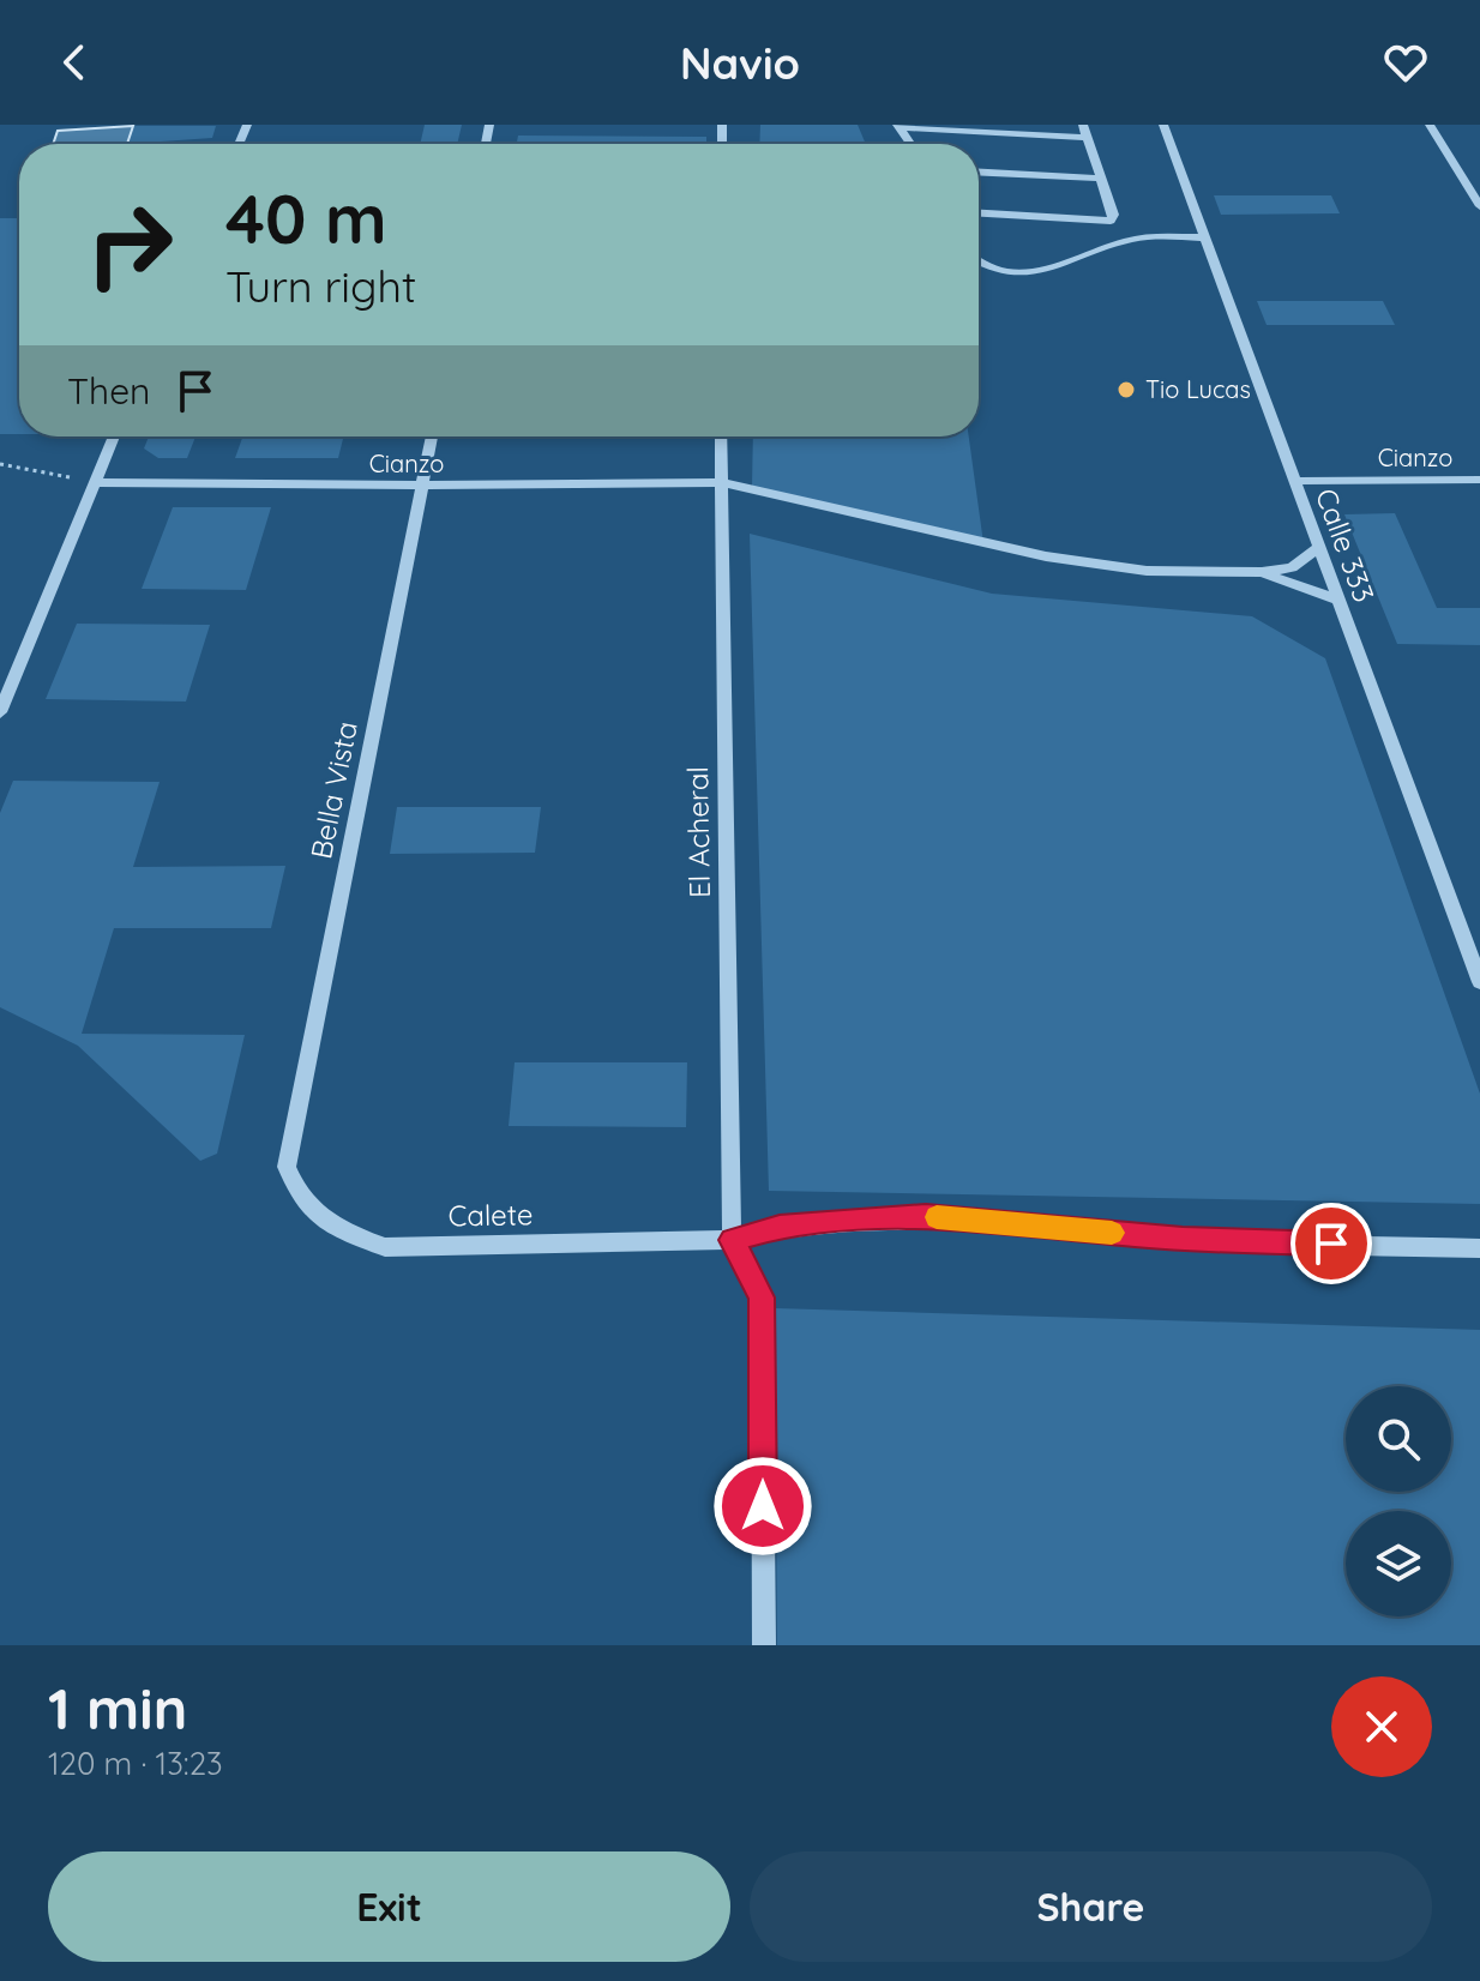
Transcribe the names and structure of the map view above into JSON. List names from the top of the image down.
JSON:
{
  "streets": {
    "street": [
      "Cianzo",
      "Calle 333",
      "Bella Vista",
      "El Acheral",
      "Calete"
    ]
  },
  "crossings": [
    ["Cianzo", "Calle 333"],
    ["Cianzo", "Bella Vista"],
    ["Cianzo", "El Acheral"],
    ["Bella Vista", "Calete"],
    ["El Acheral", "Calete"]
  ],
  "places": ["Tio Lucas"],
  "page": {
    "header": "Navio",
    "turn": ["40 m", "Turn right"],
    "then": "Then",
    "heading": ["1 min", "120 m · 13:23"],
    "buttons": ["Exit", "Share"]
  }
}
